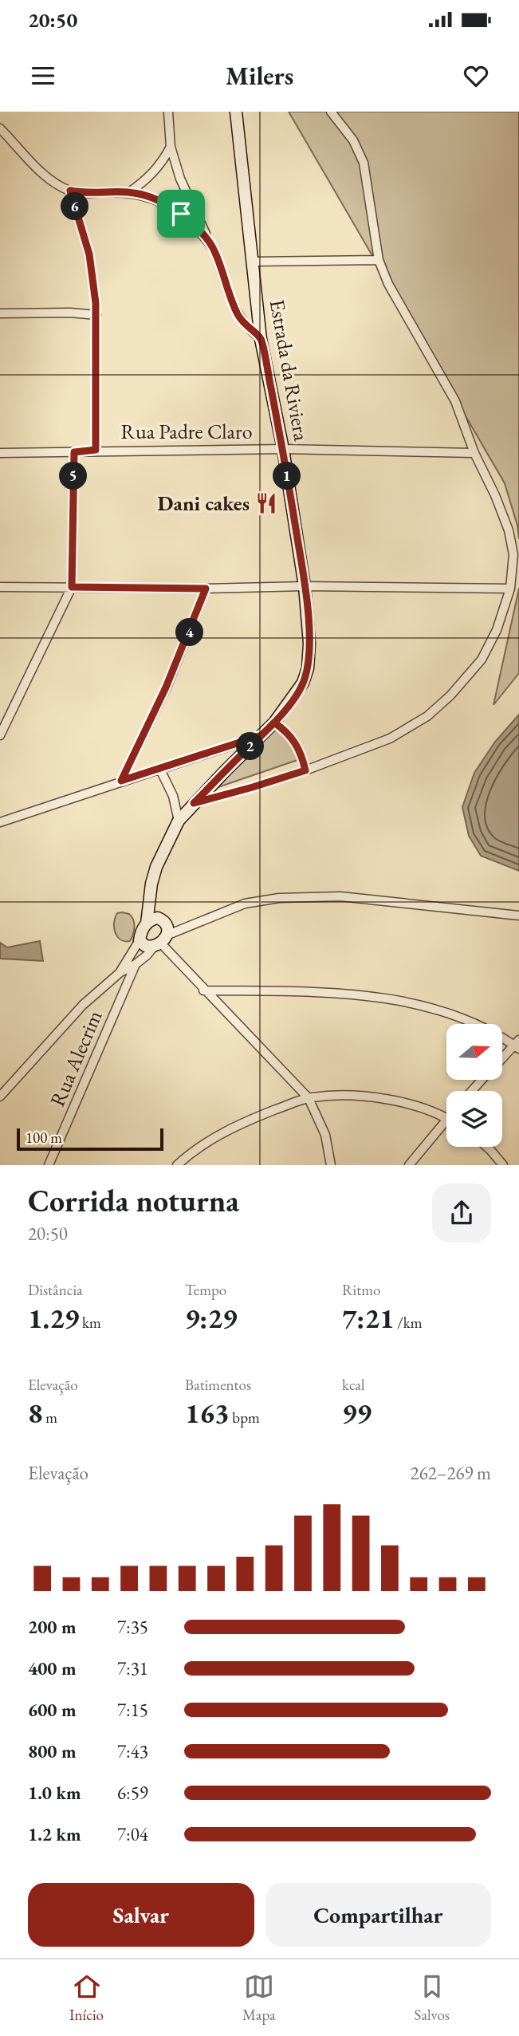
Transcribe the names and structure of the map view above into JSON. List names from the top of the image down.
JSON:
{
  "streets": {
    "street": ["Estrada da Riviera", "Rua Padre Claro", "Rua Alecrim"]
  },
  "crossings": [
    ["Estrada da Riviera", "Rua Padre Claro"]
  ],
  "places": {
    "restaurant": ["Dani cakes"]
  },
  "scale_bar": "100 m",
  "north": "right",
  "page": {
    "status": "20:50",
    "header": "Milers",
    "pins": [
      "6",
      "1",
      "5",
      "4",
      "2"
    ],
    "scale": "100 m",
    "heading": ["Corrida noturna", "20:50"],
    "stats": [
      ["Distância", "1.29 km"],
      ["Tempo", "9:29"],
      ["Ritmo", "7:21 /km"],
      ["Elevação", "8 m"],
      ["Batimentos", "163 bpm"],
      ["kcal", "99"]
    ],
    "chart": ["Elevação", "262–269 m"],
    "list": [
      {
        "name": "200 m",
        "note": "7:35"
      },
      {
        "name": "400 m",
        "note": "7:31"
      },
      {
        "name": "600 m",
        "note": "7:15"
      },
      {
        "name": "800 m",
        "note": "7:43"
      },
      {
        "name": "1.0 km",
        "note": "6:59"
      },
      {
        "name": "1.2 km",
        "note": "7:04"
      }
    ],
    "buttons": ["Salvar", "Compartilhar"],
    "tabs": ["Início", "Mapa", "Salvos"]
  }
}
